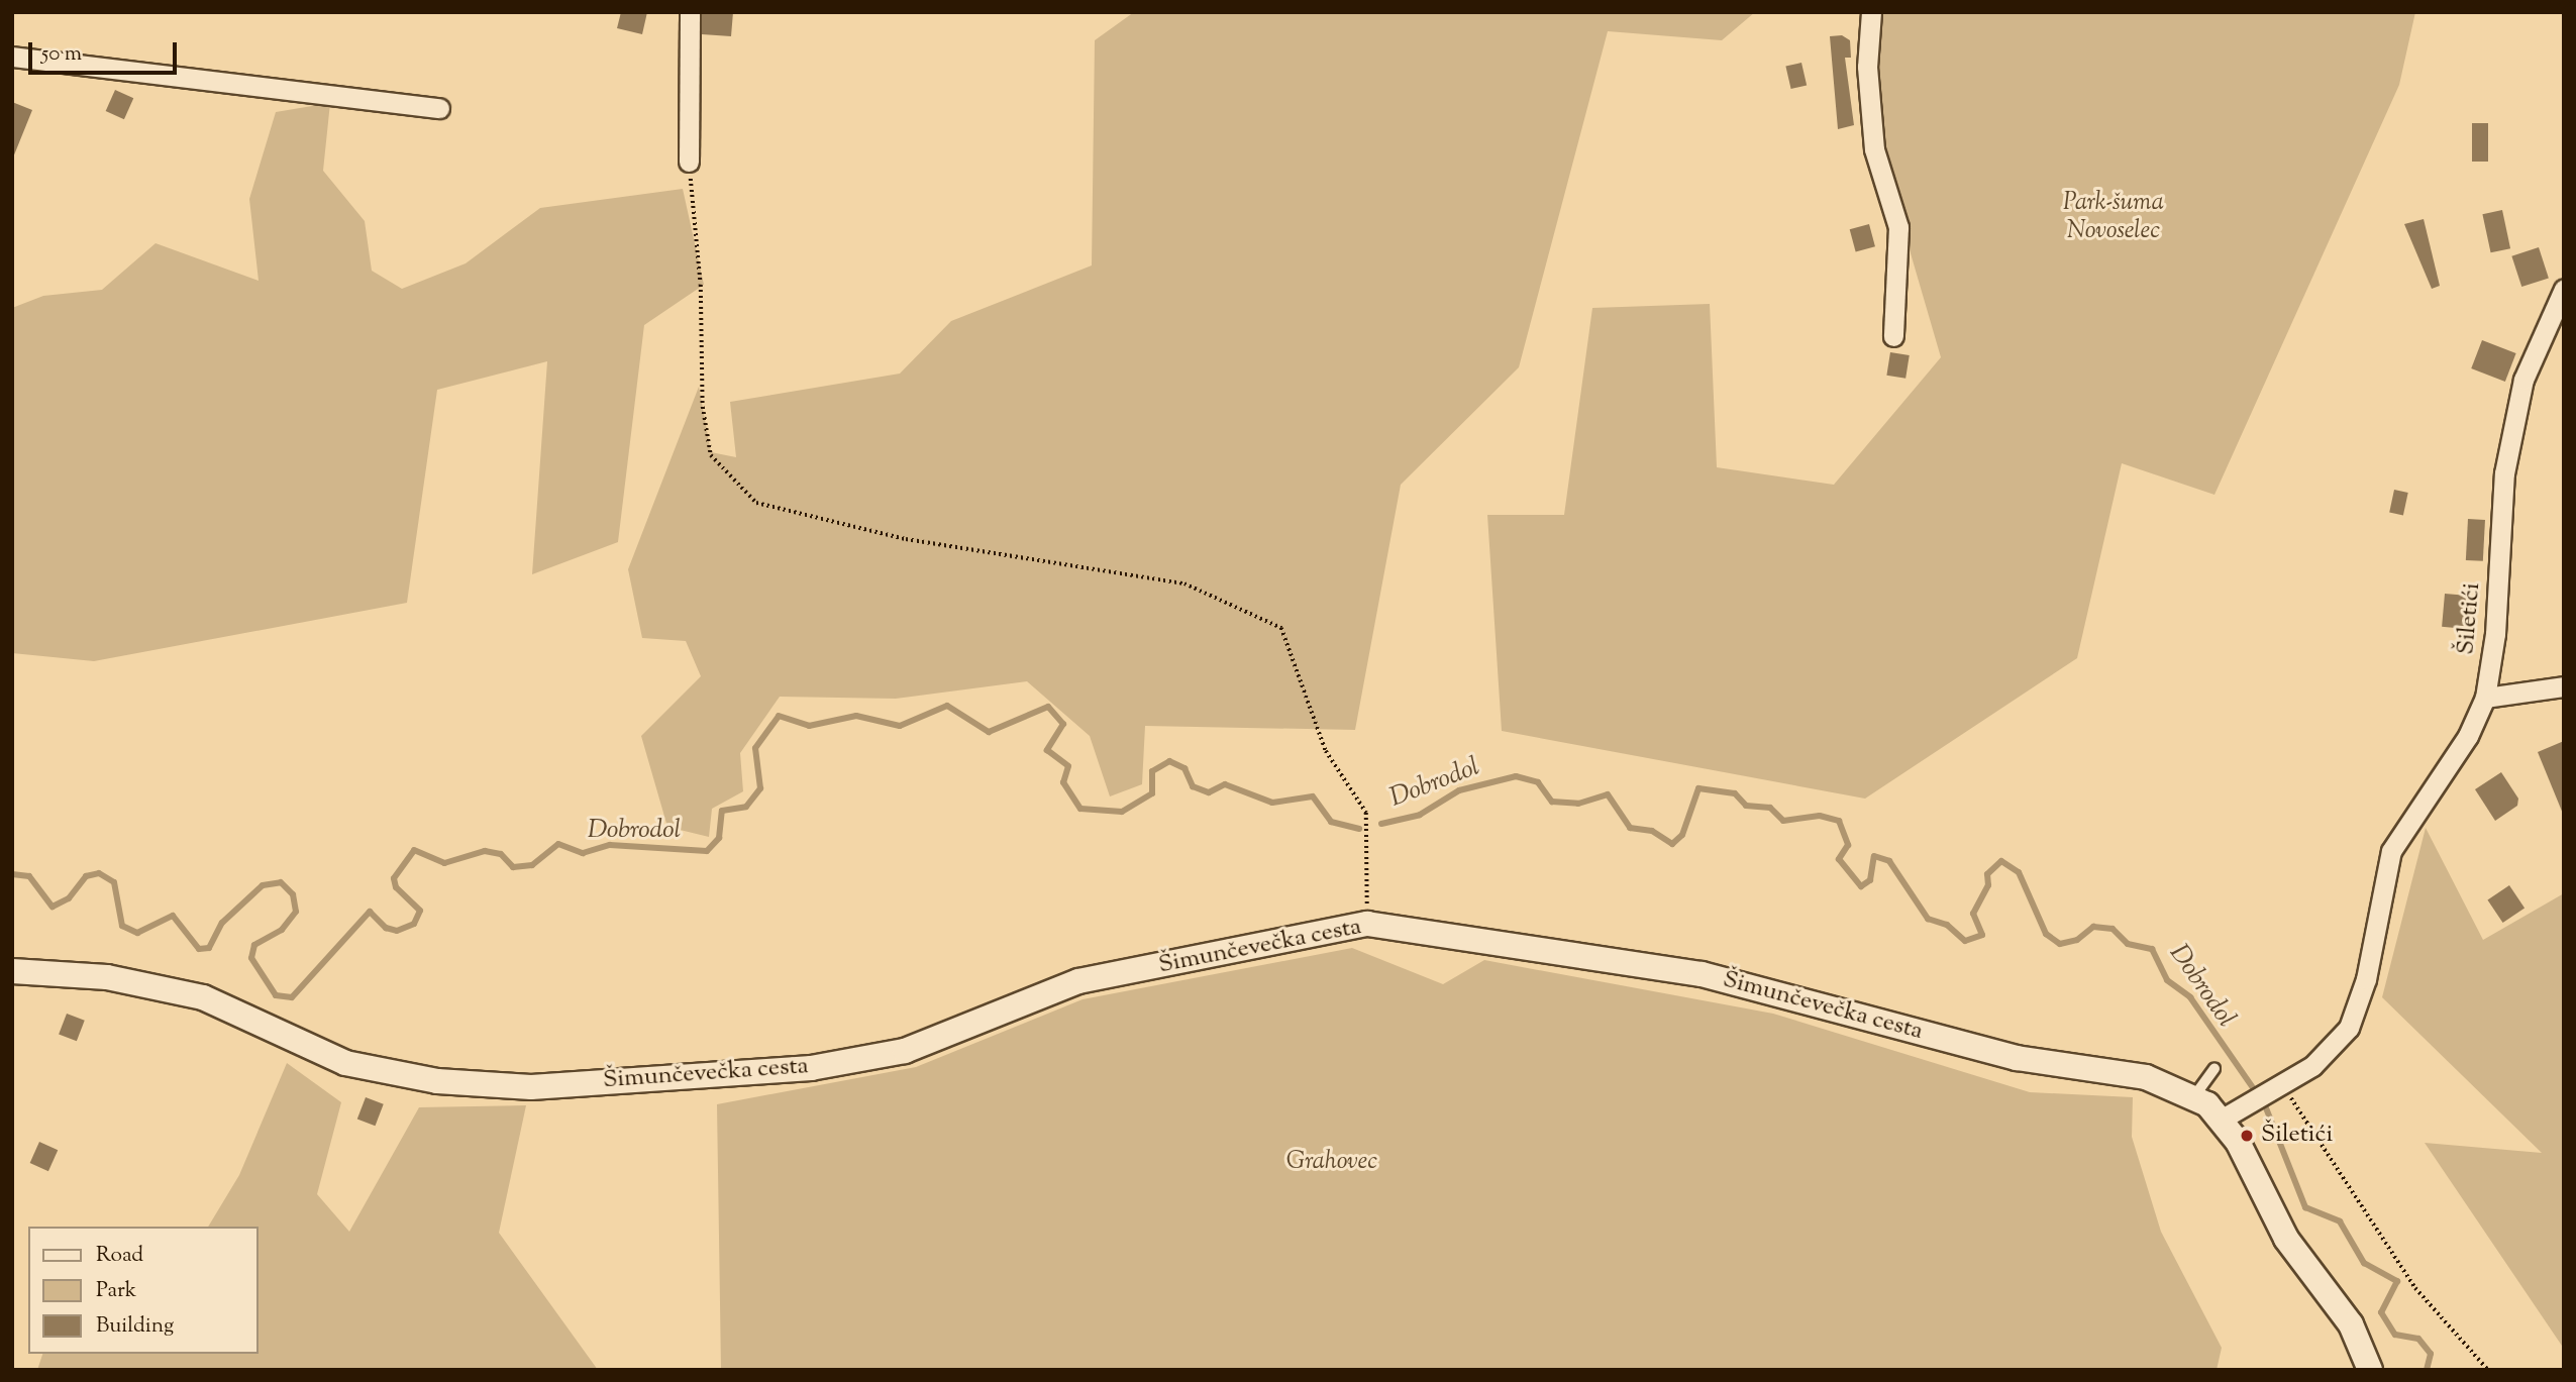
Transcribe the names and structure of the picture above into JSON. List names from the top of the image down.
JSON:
{
  "streets": {
    "street": ["Šiletići", "Šimunčevečka cesta"]
  },
  "crossings": [
    ["Šiletići", "Šimunčevečka cesta"]
  ],
  "water": ["Dobrodol"],
  "parks": ["Park-šuma Novoselec", "Grahovec"],
  "places": ["Šiletići"],
  "legend": ["Road", "Park", "Building"],
  "scale_bar": "50 m"
}
